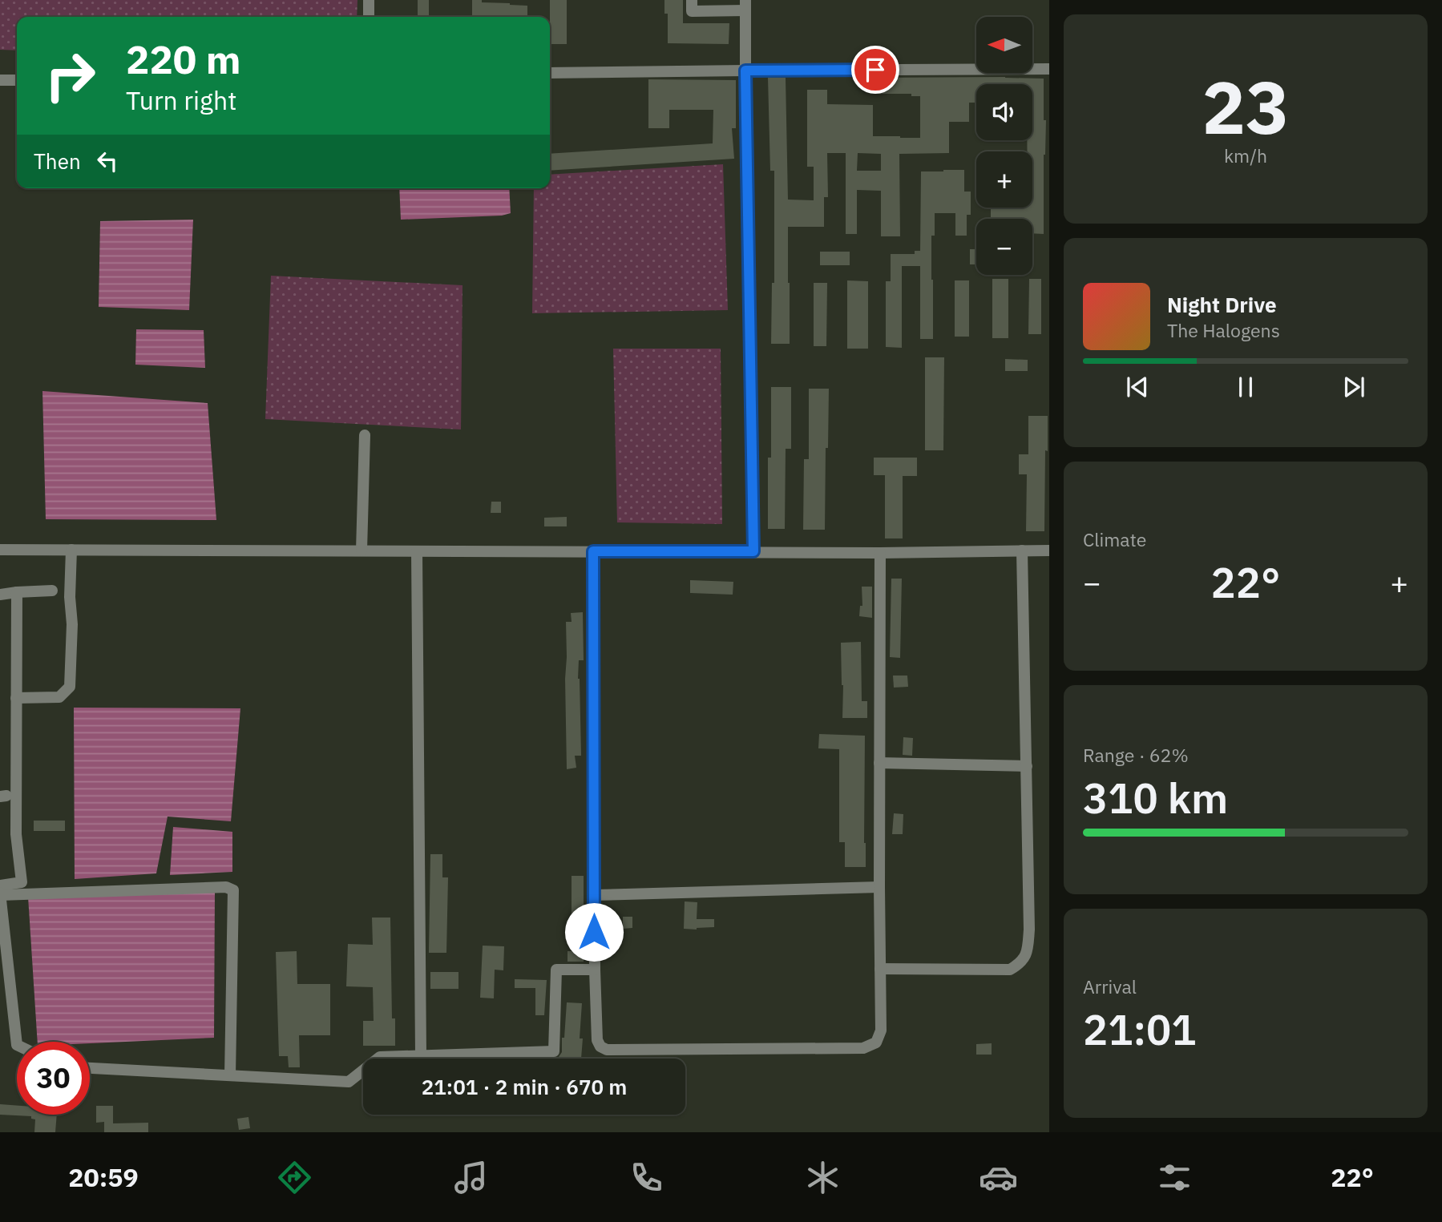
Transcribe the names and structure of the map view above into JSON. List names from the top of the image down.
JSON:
{
  "north": "left",
  "page": {
    "tile": [
      ["23", "km/h"],
      "Climate",
      ["Range · 62%", "310 km"],
      ["Arrival", "21:01"]
    ],
    "map_buttons": ["+", "−"],
    "turn": ["220 m", "Turn right"],
    "then": "Then",
    "song": ["Night Drive", "The Halogens"],
    "heat": ["−", "22°", "+"],
    "limit": "30",
    "trip": "21:01 · 2 min · 670 m",
    "tabs": ["20:59", "22°"]
  }
}
